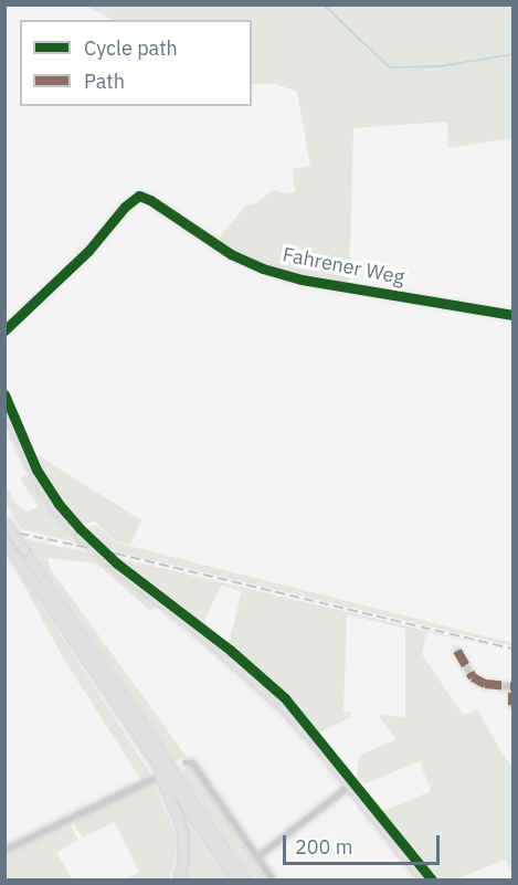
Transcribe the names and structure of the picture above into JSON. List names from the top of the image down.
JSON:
{
  "streets": {
    "street": ["Fahrener Weg"]
  },
  "legend": ["Cycle path", "Path"],
  "scale_bar": "200 m"
}
